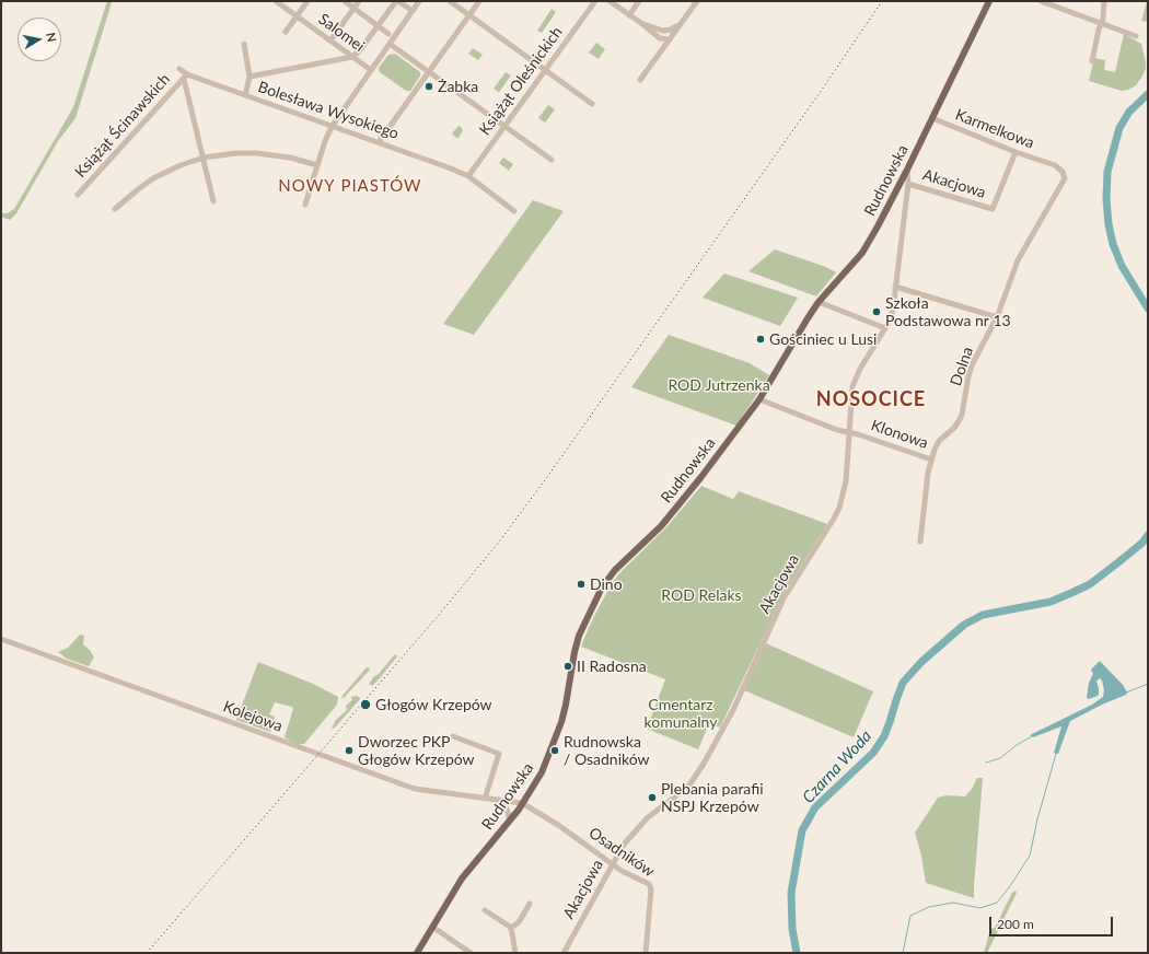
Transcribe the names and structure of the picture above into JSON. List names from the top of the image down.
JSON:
{
  "streets": {
    "main road": ["Rudnowska"],
    "street": [
      "Salomei",
      "Książąt Oleśnickich",
      "Bolesława Wysokiego",
      "Książąt Ścinawskich",
      "Karmelkowa",
      "Akacjowa",
      "Dolna",
      "Klonowa",
      "Kolejowa",
      "Osadników"
    ]
  },
  "crossings": [
    ["Książąt Oleśnickich", "Bolesława Wysokiego"],
    ["Bolesława Wysokiego", "Książąt Ścinawskich"],
    ["Karmelkowa", "Rudnowska"],
    ["Karmelkowa", "Akacjowa"],
    ["Karmelkowa", "Dolna"],
    ["Rudnowska", "Akacjowa"],
    ["Rudnowska", "Klonowa"],
    ["Rudnowska", "Kolejowa"],
    ["Rudnowska", "Osadników"],
    ["Akacjowa", "Klonowa"],
    ["Akacjowa", "Osadników"],
    ["Dolna", "Klonowa"],
    ["Kolejowa", "Osadników"]
  ],
  "districts": ["NOWY PIASTÓW", "NOSOCICE"],
  "water": ["Czarna Woda"],
  "parks": ["ROD Jutrzenka", "ROD Relaks", "Cmentarz komunalny"],
  "places": [
    "Żabka",
    "Szkoła Podstawowa nr 13",
    "Gościniec u Lusi",
    "Dino",
    "II Radosna",
    "Głogów Krzepów",
    "Dworzec PKP Głogów Krzepów",
    "Rudnowska / Osadników",
    "Plebania parafii NSPJ Krzepów"
  ],
  "scale_bar": "200 m",
  "north": "right"
}
